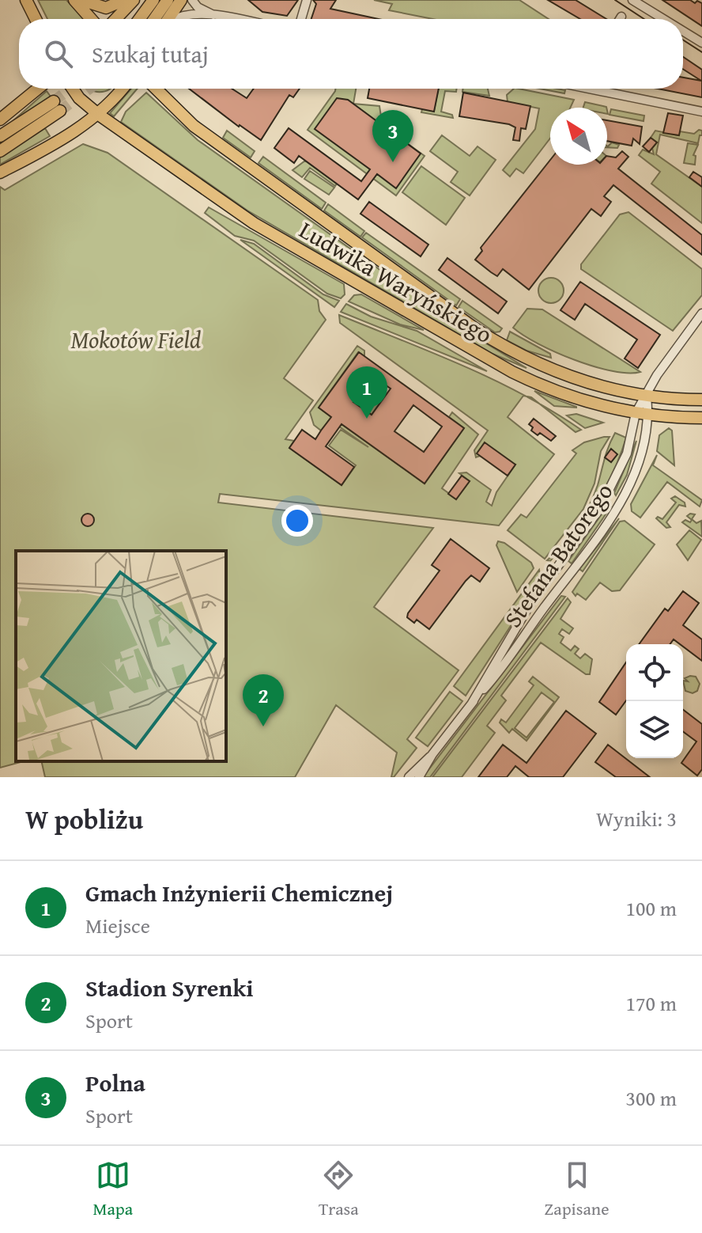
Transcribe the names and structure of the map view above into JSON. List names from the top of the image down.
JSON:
{
  "streets": {
    "main road": ["Ludwika Waryńskiego"],
    "street": ["Stefana Batorego"]
  },
  "crossings": [
    ["Ludwika Waryńskiego", "Stefana Batorego"]
  ],
  "parks": ["Mokotów Field"],
  "north": "top left",
  "page": {
    "search": "Szukaj tutaj",
    "pins": ["3", "1", "2"],
    "heading": ["W pobliżu", "Wyniki: 3"],
    "list": [
      {
        "mark": "1",
        "name": "Gmach Inżynierii Chemicznej",
        "note": "Miejsce",
        "value": "100 m"
      },
      {
        "mark": "2",
        "name": "Stadion Syrenki",
        "note": "Sport",
        "value": "170 m"
      },
      {
        "mark": "3",
        "name": "Polna",
        "note": "Sport",
        "value": "300 m"
      }
    ],
    "nav": ["Mapa", "Trasa", "Zapisane"]
  }
}
